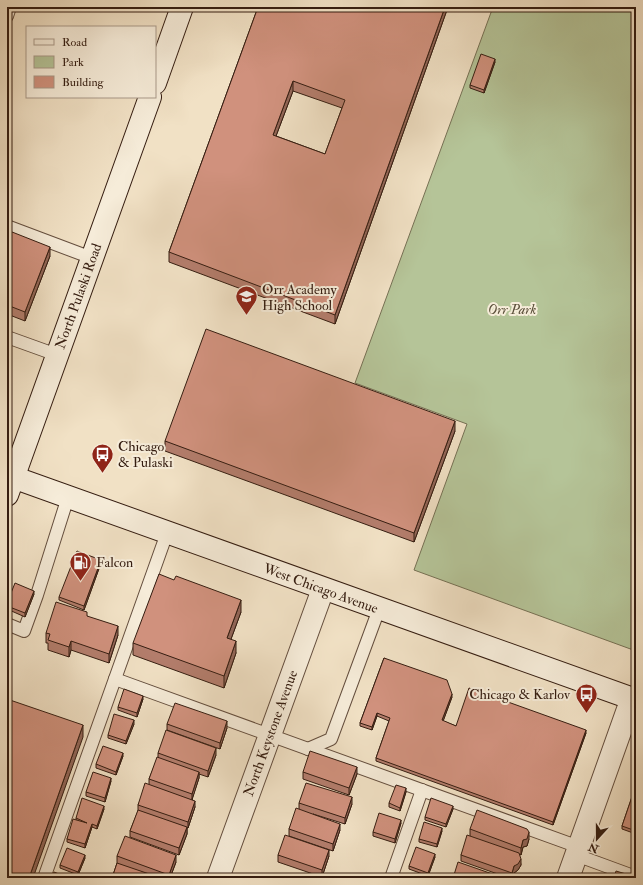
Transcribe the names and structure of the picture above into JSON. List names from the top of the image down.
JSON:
{
  "streets": {
    "main road": ["North Pulaski Road", "West Chicago Avenue", "North Keystone Avenue"]
  },
  "crossings": [
    ["North Pulaski Road", "West Chicago Avenue"],
    ["West Chicago Avenue", "North Keystone Avenue"]
  ],
  "parks": ["Orr Park"],
  "places": {
    "school or university": ["Orr Academy High School"],
    "bus stop": ["Chicago & Pulaski", "Chicago & Karlov"],
    "fuel station": ["Falcon"]
  },
  "legend": ["Road", "Park", "Building"],
  "north": "bottom"
}
